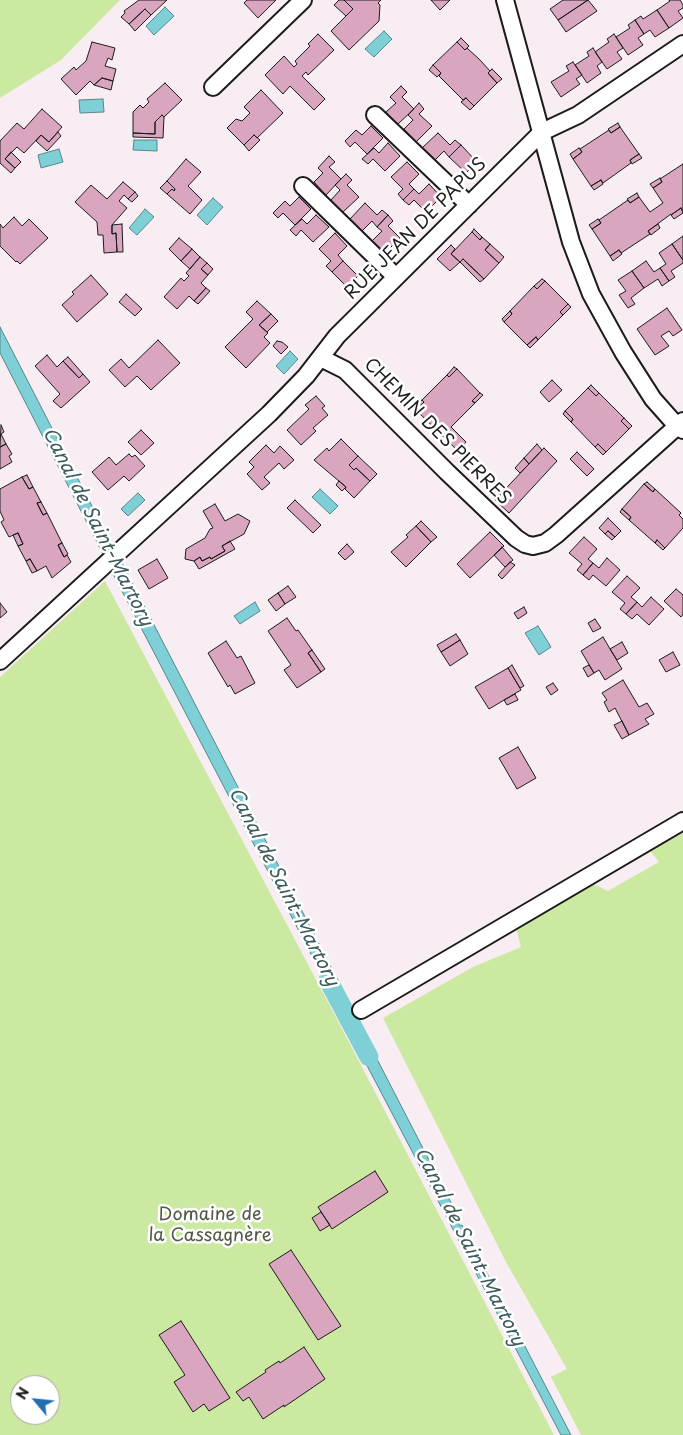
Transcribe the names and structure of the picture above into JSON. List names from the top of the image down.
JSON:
{
  "streets": {
    "street": ["RUE JEAN DE PAPUS", "CHEMIN DES PIERRES"]
  },
  "crossings": [
    ["RUE JEAN DE PAPUS", "CHEMIN DES PIERRES"]
  ],
  "water": ["Canal de Saint-Martory"],
  "parks": ["Domaine de la Cassagnère"],
  "north": "top left"
}
